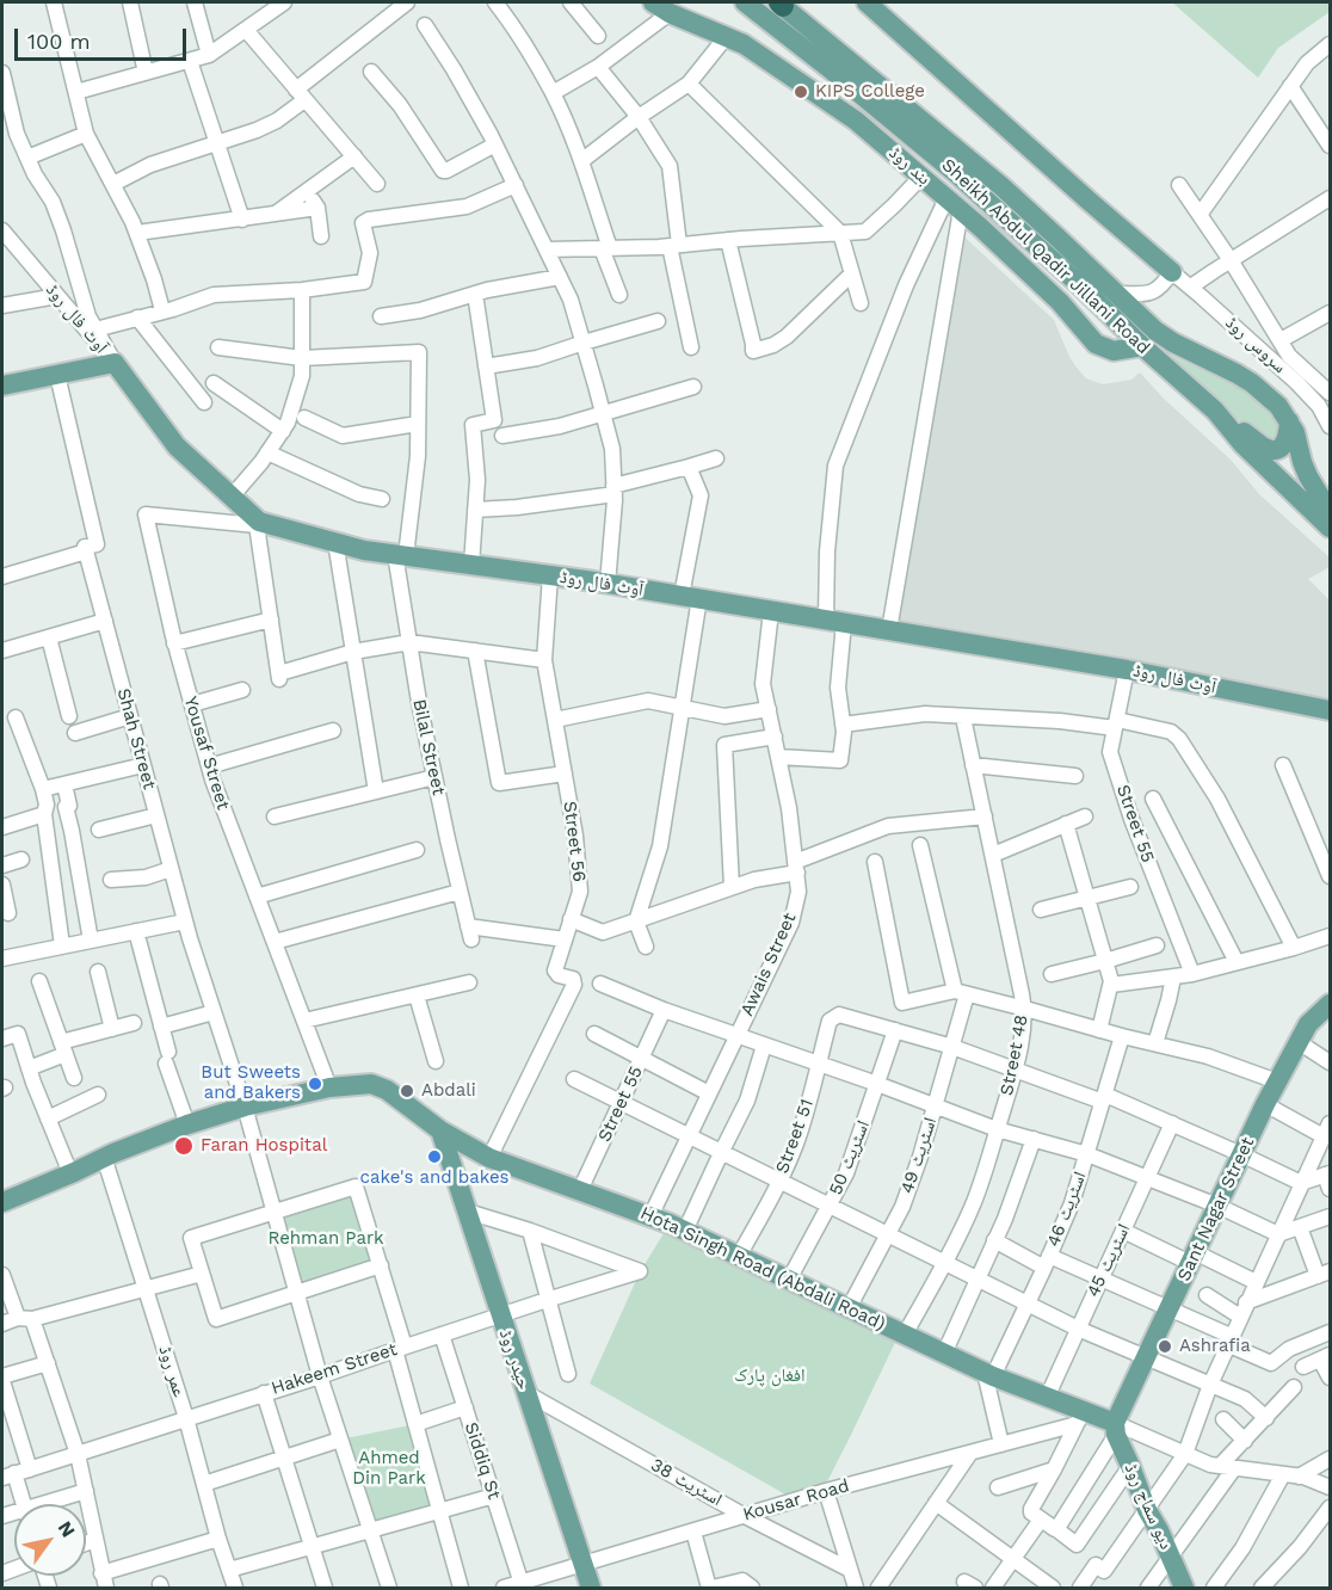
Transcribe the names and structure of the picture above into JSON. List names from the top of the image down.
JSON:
{
  "streets": {
    "main road": [
      "بند روڈ",
      "Sheikh Abdul Qadir Jillani Road",
      "آوٹ فال روڈ",
      "Sant Nagar Street",
      "Hota Singh Road (Abdali Road)",
      "حیدر روڈ",
      "دیو سماج روڈ"
    ],
    "street": [
      "سروس روڈ",
      "Shah Street",
      "Bilal Street",
      "Yousaf Street",
      "Street 55",
      "Street 56",
      "Awais Street",
      "Street 48",
      "Street 51",
      "اسٹریٹ 49",
      "اسٹریٹ 50",
      "اسٹریٹ 46",
      "اسٹریٹ 45",
      "Hakeem Street",
      "عمر روڈ",
      "Siddiq St",
      "اسٹریٹ 38",
      "Kousar Road"
    ]
  },
  "crossings": [
    ["بند روڈ", "Sheikh Abdul Qadir Jillani Road"],
    ["آوٹ فال روڈ", "Bilal Street"],
    ["آوٹ فال روڈ", "Yousaf Street"],
    ["آوٹ فال روڈ", "Street 55"],
    ["آوٹ فال روڈ", "Street 56"],
    ["آوٹ فال روڈ", "Awais Street"],
    ["Shah Street", "Hota Singh Road (Abdali Road)"],
    ["Shah Street", "Hakeem Street"],
    ["Bilal Street", "Street 56"],
    ["Yousaf Street", "Hota Singh Road (Abdali Road)"],
    ["Street 55", "Hota Singh Road (Abdali Road)"],
    ["Street 56", "Hota Singh Road (Abdali Road)"],
    ["Awais Street", "Hota Singh Road (Abdali Road)"],
    ["Street 48", "Hota Singh Road (Abdali Road)"],
    ["Street 51", "اسٹریٹ 50"],
    ["Street 51", "Hota Singh Road (Abdali Road)"],
    ["اسٹریٹ 49", "Hota Singh Road (Abdali Road)"],
    ["اسٹریٹ 50", "Hota Singh Road (Abdali Road)"],
    ["اسٹریٹ 46", "Hota Singh Road (Abdali Road)"],
    ["Sant Nagar Street", "Hota Singh Road (Abdali Road)"],
    ["Sant Nagar Street", "دیو سماج روڈ"],
    ["اسٹریٹ 45", "Hota Singh Road (Abdali Road)"],
    ["Hota Singh Road (Abdali Road)", "حیدر روڈ"],
    ["Hota Singh Road (Abdali Road)", "عمر روڈ"],
    ["Hota Singh Road (Abdali Road)", "Kousar Road"],
    ["Hota Singh Road (Abdali Road)", "دیو سماج روڈ"],
    ["حیدر روڈ", "Hakeem Street"],
    ["حیدر روڈ", "اسٹریٹ 38"],
    ["حیدر روڈ", "Kousar Road"],
    ["Hakeem Street", "عمر روڈ"],
    ["Hakeem Street", "Siddiq St"],
    ["Siddiq St", "Kousar Road"],
    ["اسٹریٹ 38", "Kousar Road"]
  ],
  "parks": ["Rehman Park", "افغان پارک", "Ahmed Din Park"],
  "places": [
    "KIPS College",
    "But Sweets and Bakers",
    "Abdali",
    "Faran Hospital",
    "cake's and bakes",
    "Ashrafia"
  ],
  "scale_bar": "100 m",
  "north": "top right"
}
